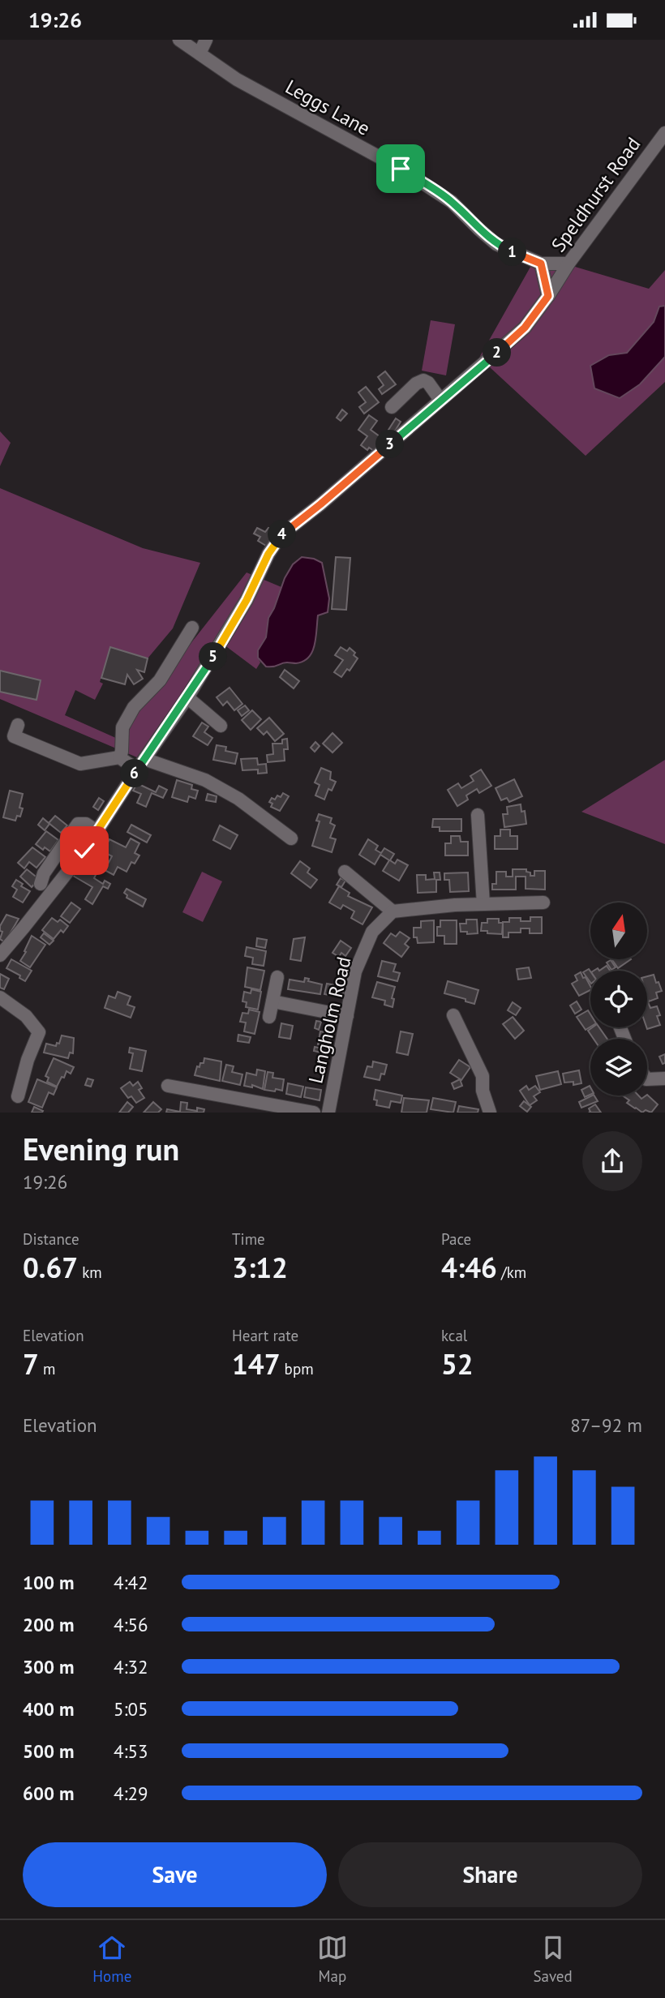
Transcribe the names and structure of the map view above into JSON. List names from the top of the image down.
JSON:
{
  "streets": {
    "street": ["Leggs Lane", "Speldhurst Road", "Langholm Road"]
  },
  "crossings": [
    ["Leggs Lane", "Speldhurst Road"]
  ],
  "north": "top",
  "page": {
    "status": "19:26",
    "pins": [
      "1",
      "2",
      "3",
      "4",
      "5",
      "6"
    ],
    "heading": ["Evening run", "19:26"],
    "stats": [
      ["Distance", "0.67 km"],
      ["Time", "3:12"],
      ["Pace", "4:46 /km"],
      ["Elevation", "7 m"],
      ["Heart rate", "147 bpm"],
      ["kcal", "52"]
    ],
    "chart": ["Elevation", "87–92 m"],
    "list": [
      {
        "name": "100 m",
        "note": "4:42"
      },
      {
        "name": "200 m",
        "note": "4:56"
      },
      {
        "name": "300 m",
        "note": "4:32"
      },
      {
        "name": "400 m",
        "note": "5:05"
      },
      {
        "name": "500 m",
        "note": "4:53"
      },
      {
        "name": "600 m",
        "note": "4:29"
      }
    ],
    "buttons": ["Save", "Share"],
    "tabs": ["Home", "Map", "Saved"]
  }
}
